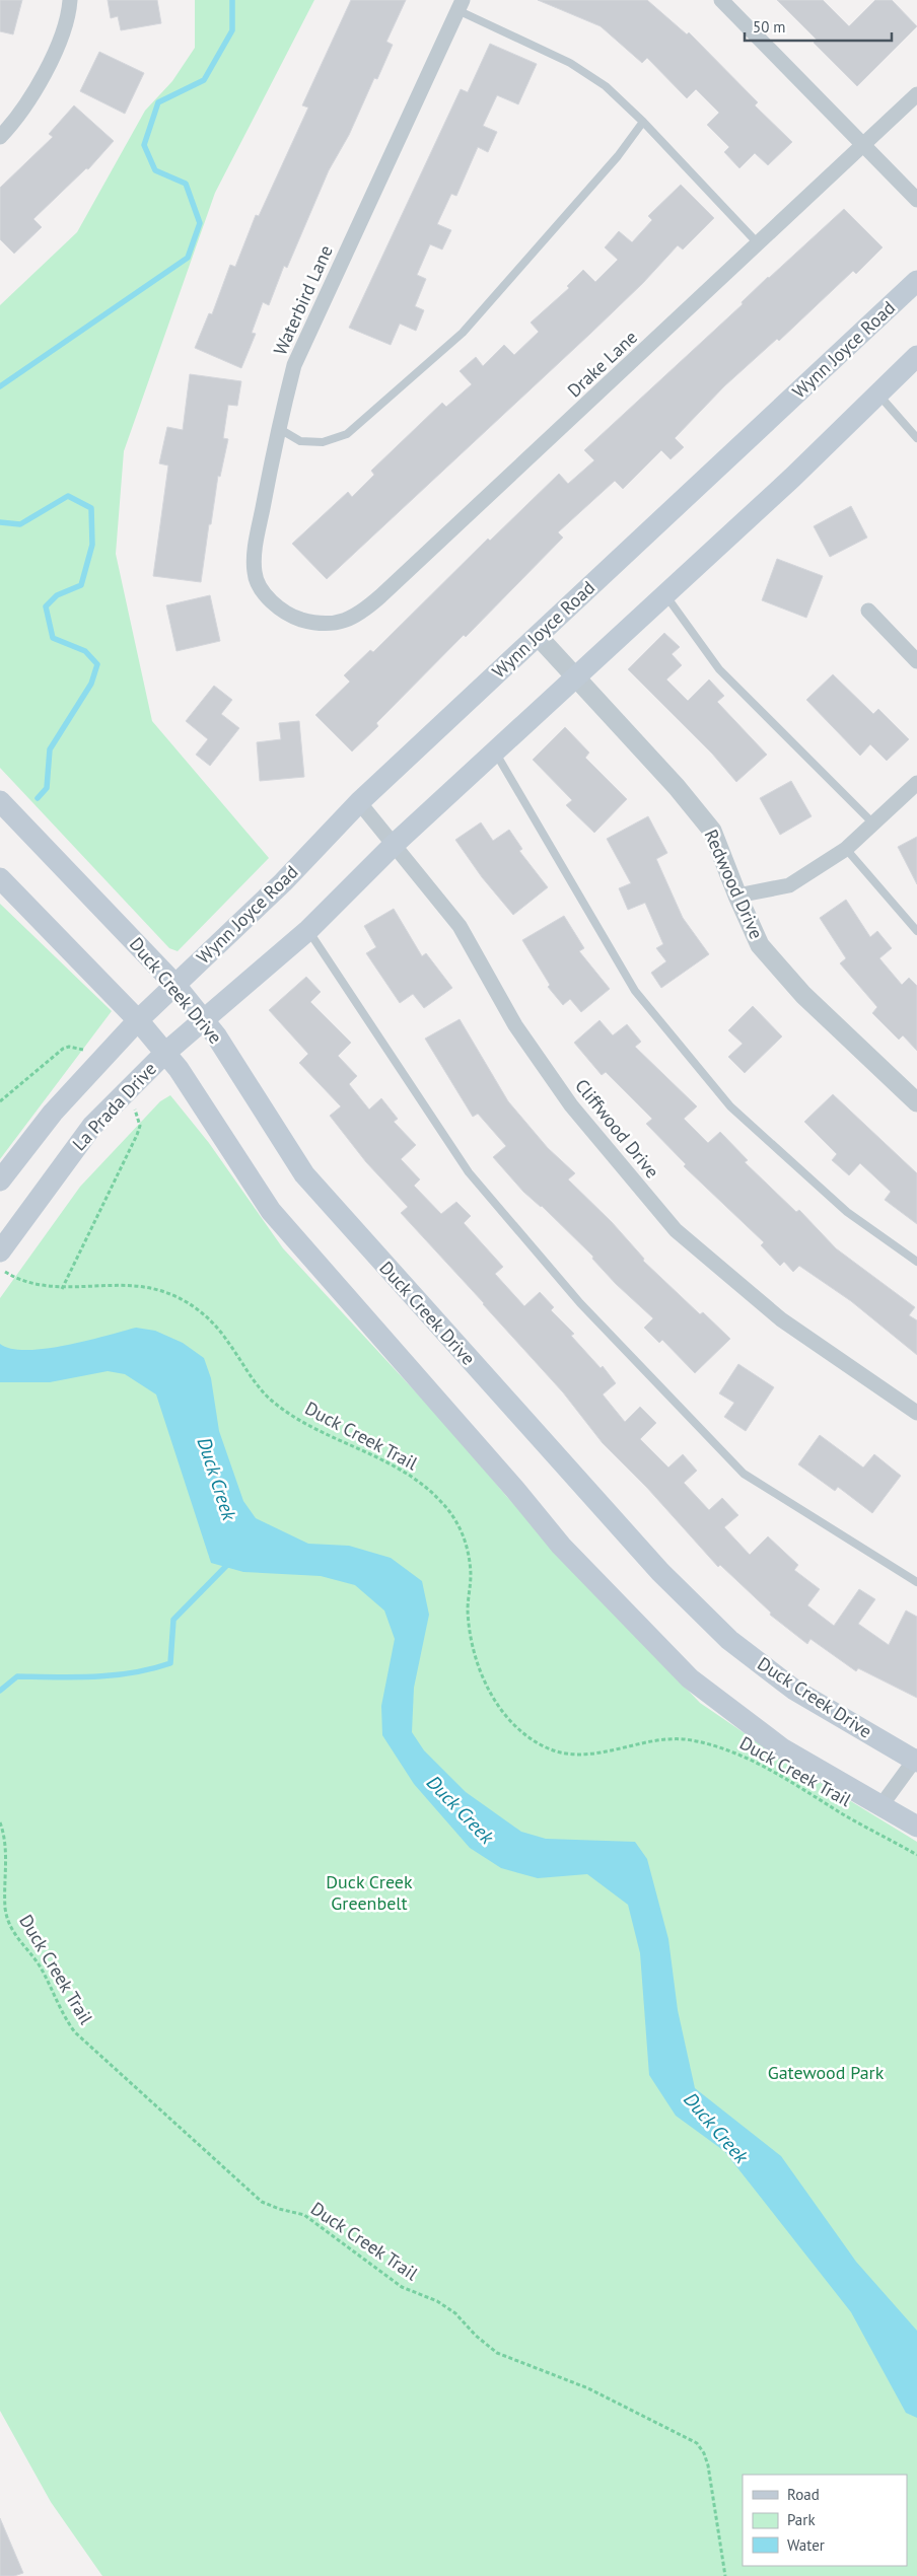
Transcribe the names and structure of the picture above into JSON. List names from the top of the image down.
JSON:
{
  "streets": {
    "main road": ["Wynn Joyce Road", "Duck Creek Drive", "La Prada Drive"],
    "street": [
      "Waterbird Lane",
      "Drake Lane",
      "Redwood Drive",
      "Cliffwood Drive"
    ],
    "path": ["Duck Creek Trail"]
  },
  "crossings": [
    ["Waterbird Lane", "Drake Lane"],
    ["Wynn Joyce Road", "Redwood Drive"],
    ["Wynn Joyce Road", "Duck Creek Drive"],
    ["Wynn Joyce Road", "Cliffwood Drive"],
    ["Duck Creek Drive", "La Prada Drive"]
  ],
  "water": ["Duck Creek"],
  "parks": ["Duck Creek Greenbelt", "Gatewood Park"],
  "legend": ["Road", "Park", "Water"],
  "scale_bar": "50 m"
}
